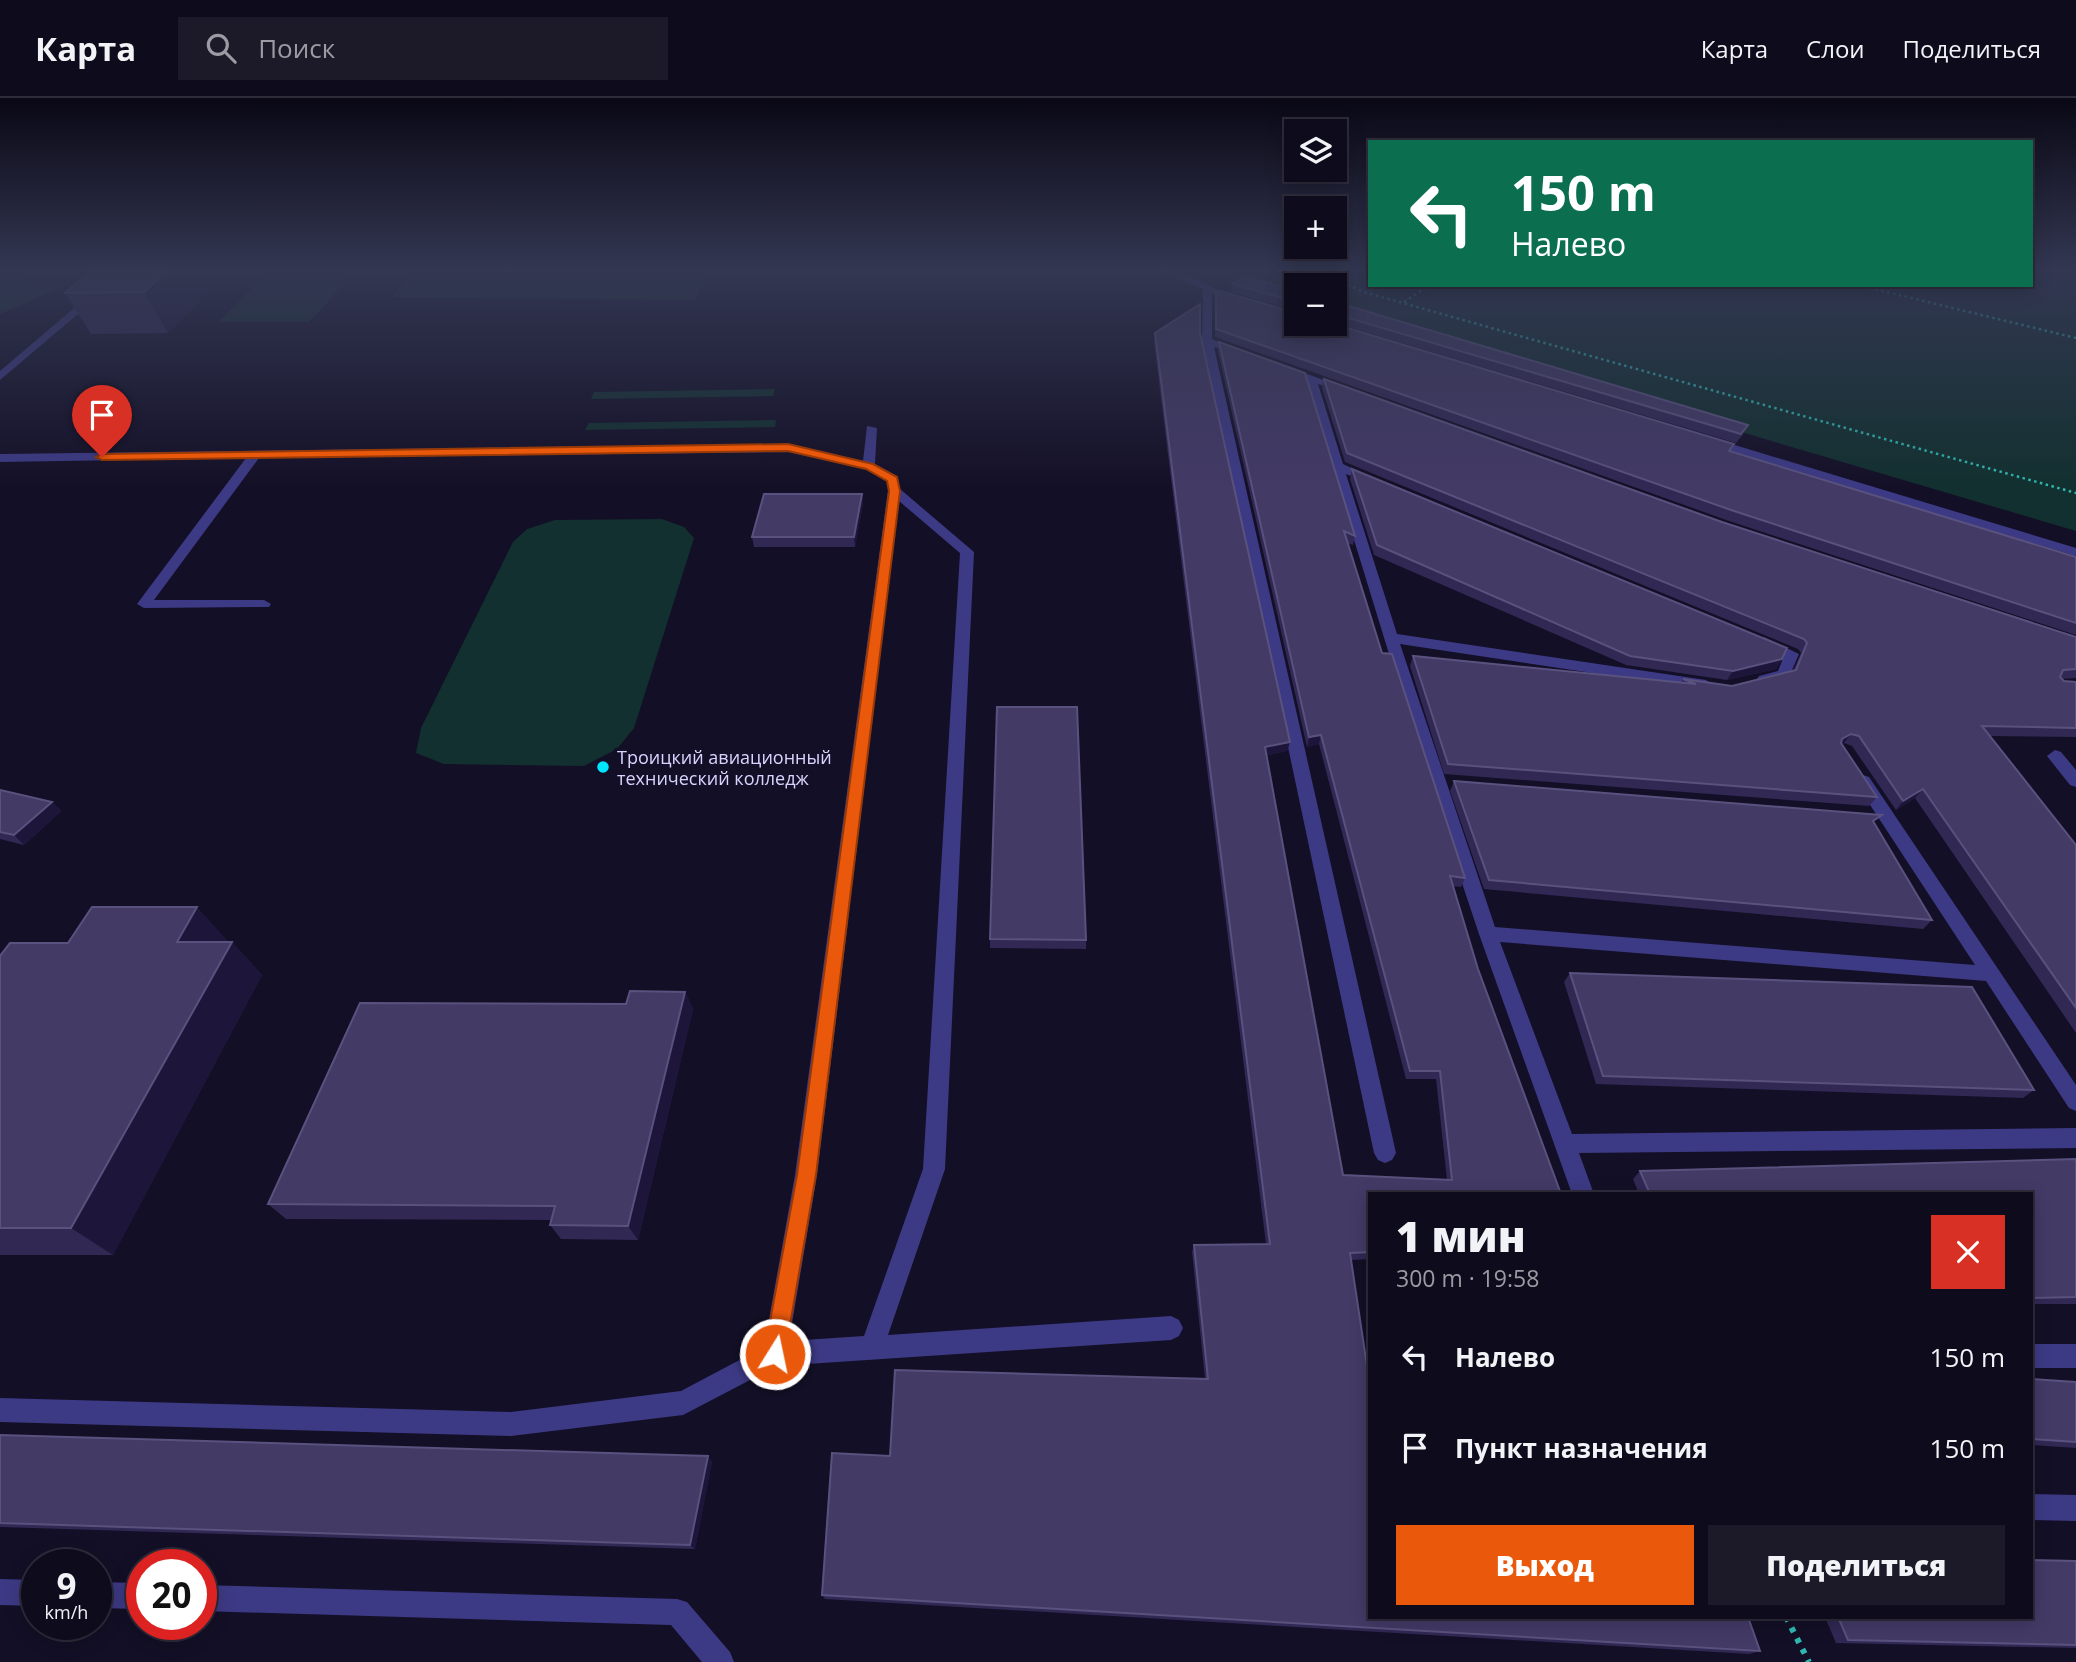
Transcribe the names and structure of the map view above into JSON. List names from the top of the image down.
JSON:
{
  "places": ["Троицкий авиационный технический колледж"],
  "page": {
    "header": "Карта",
    "search": "Поиск",
    "nav": ["Карта", "Слои", "Поделиться"],
    "map_buttons": ["+", "−"],
    "turn": ["150 m", "Налево"],
    "heading": ["1 мин", "300 m · 19:58"],
    "list": [
      {
        "name": "Налево",
        "value": "150 m"
      },
      {
        "name": "Пункт назначения",
        "value": "150 m"
      }
    ],
    "buttons": ["Выход", "Поделиться"],
    "speed": "9 km/h",
    "limit": "20"
  }
}
